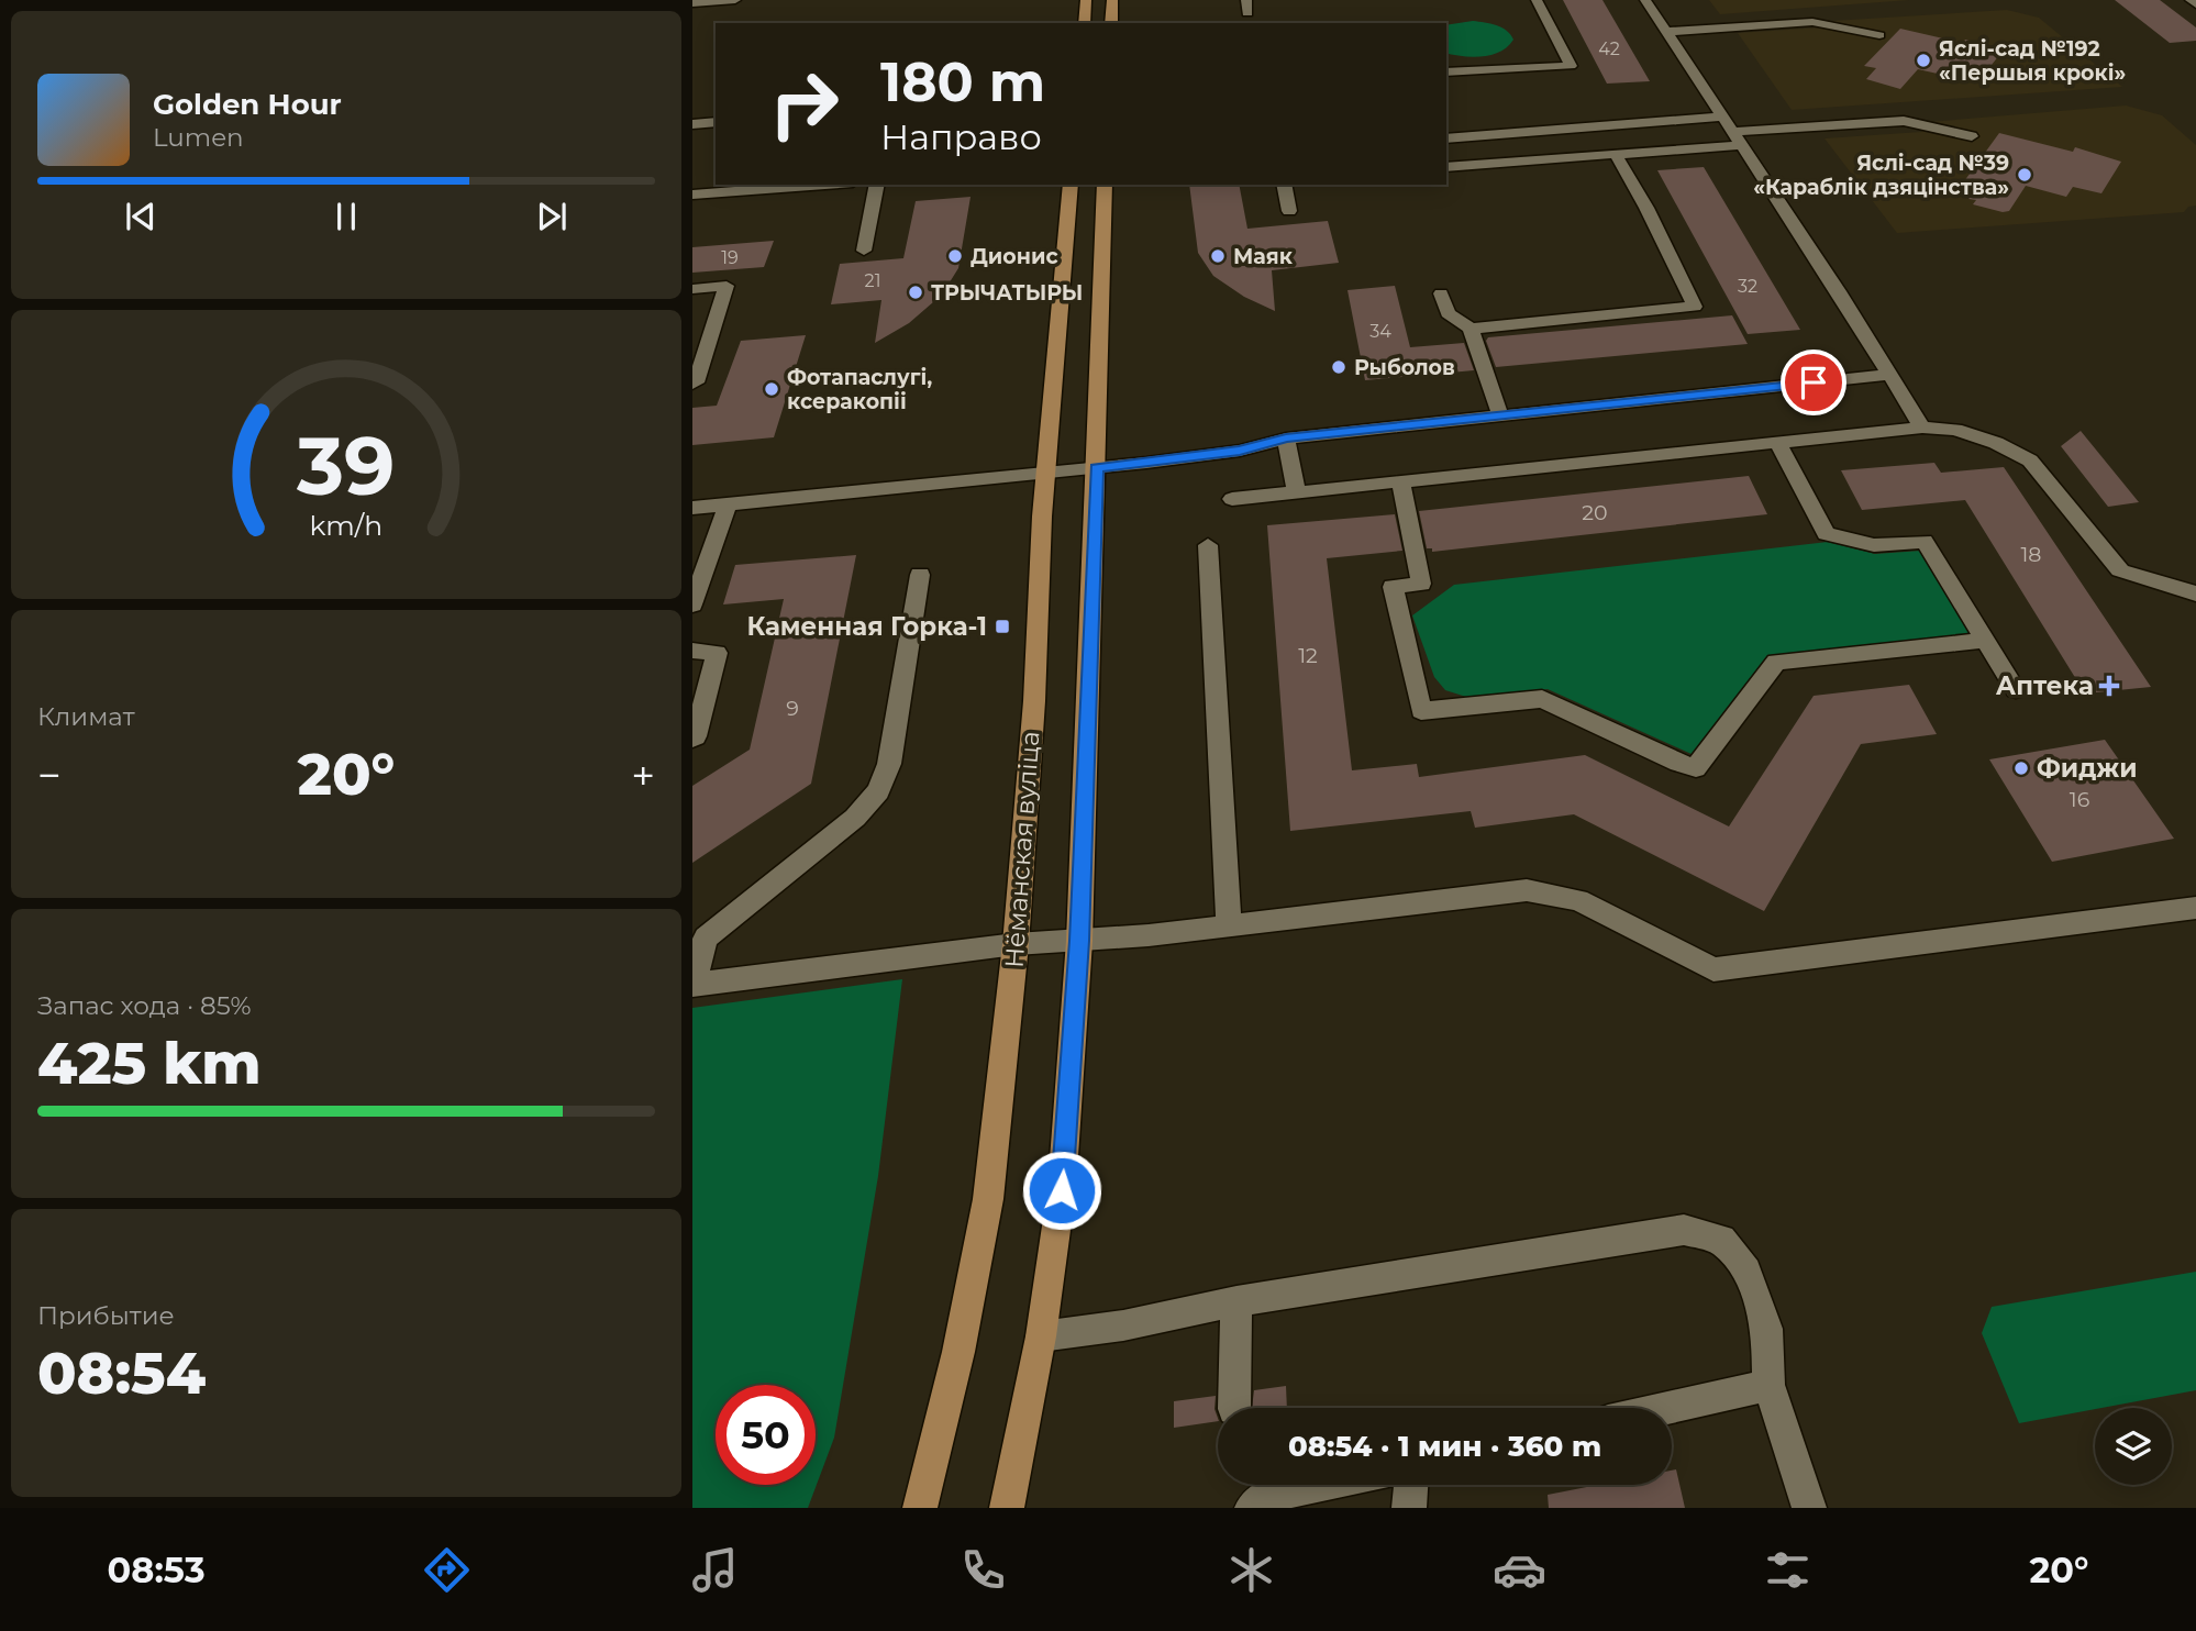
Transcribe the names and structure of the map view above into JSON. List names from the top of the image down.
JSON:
{
  "streets": {
    "main road": ["Нёманская вуліца"]
  },
  "places": {
    "other": [
      "Яслі-сад №192 «Першыя крокі»",
      "Яслі-сад №39 «Караблік дзяцінства»",
      "Дионис",
      "Маяк",
      "ТРЫЧАТЫРЫ",
      "Рыболов",
      "Фотапаслугі, ксеракопіі",
      "Фиджи"
    ],
    "transit": ["Каменная Горка-1"],
    "health": ["Аптека"]
  },
  "house_numbers": [
    "42",
    "19",
    "21",
    "32",
    "34",
    "20",
    "18",
    "12",
    "9",
    "16"
  ],
  "page": {
    "turn": ["180 m", "Направо"],
    "song": ["Golden Hour", "Lumen"],
    "tile": [
      "Климат",
      ["Запас хода · 85%", "425 km"],
      ["Прибытие", "08:54"]
    ],
    "heat": ["−", "20°", "+"],
    "limit": "50",
    "trip": "08:54 · 1 мин · 360 m",
    "tabs": ["08:53", "20°"],
    "gauge": ["39", "km/h"]
  }
}
